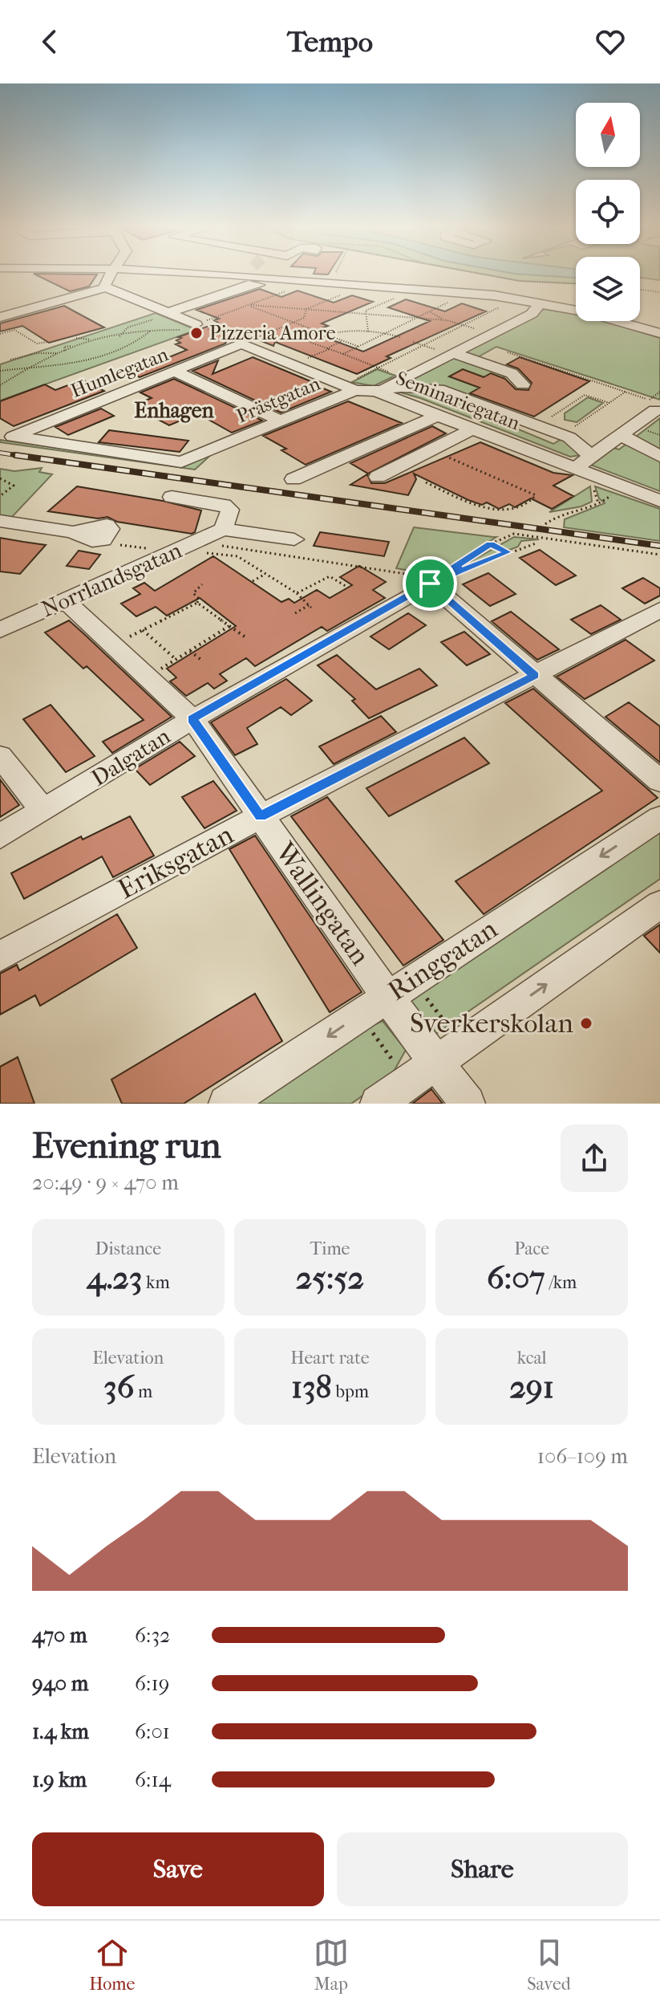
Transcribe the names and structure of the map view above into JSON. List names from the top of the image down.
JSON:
{
  "streets": {
    "street": [
      "Humlegatan",
      "Prästgatan",
      "Seminariegatan",
      "Norrlandsgatan",
      "Dalgatan",
      "Eriksgatan",
      "Wallingatan",
      "Ringgatan"
    ]
  },
  "crossings": [
    ["Humlegatan", "Prästgatan"],
    ["Humlegatan", "Seminariegatan"],
    ["Prästgatan", "Seminariegatan"],
    ["Norrlandsgatan", "Wallingatan"],
    ["Dalgatan", "Wallingatan"],
    ["Eriksgatan", "Wallingatan"],
    ["Wallingatan", "Ringgatan"]
  ],
  "districts": ["Enhagen"],
  "places": ["Pizzeria Amore", "Sverkerskolan"],
  "north": "top",
  "page": {
    "header": "Tempo",
    "heading": ["Evening run", "20:49 · 9 × 470 m"],
    "stats": [
      ["Distance", "4.23 km"],
      ["Time", "25:52"],
      ["Pace", "6:07 /km"],
      ["Elevation", "36 m"],
      ["Heart rate", "138 bpm"],
      ["kcal", "291"]
    ],
    "chart": ["Elevation", "106–109 m"],
    "list": [
      {
        "name": "470 m",
        "note": "6:32"
      },
      {
        "name": "940 m",
        "note": "6:19"
      },
      {
        "name": "1.4 km",
        "note": "6:01"
      },
      {
        "name": "1.9 km",
        "note": "6:14"
      }
    ],
    "buttons": ["Save", "Share"],
    "tabs": ["Home", "Map", "Saved"]
  }
}
